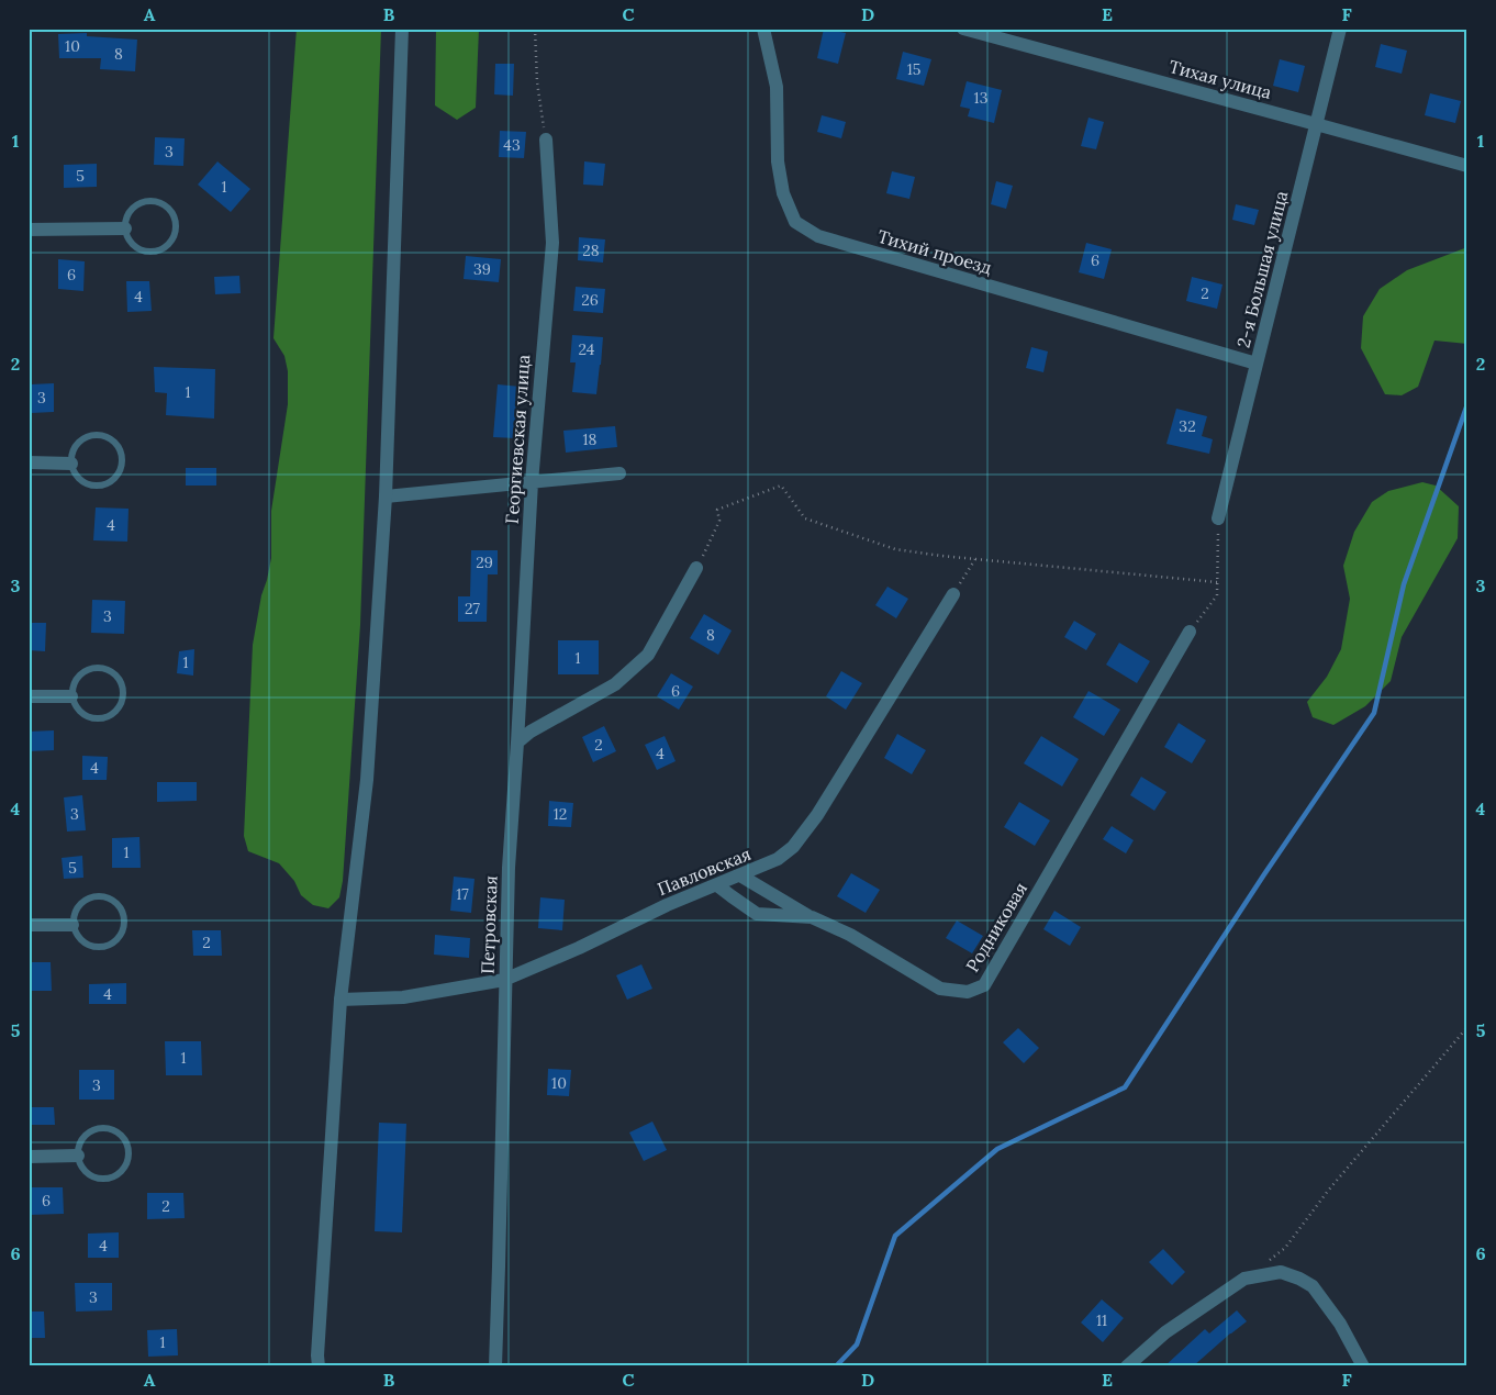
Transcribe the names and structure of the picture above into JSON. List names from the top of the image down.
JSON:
{
  "streets": {
    "street": [
      "Тихая улица",
      "Тихий проезд",
      "2-я Большая улица",
      "Георгиевская улица",
      "Павловская",
      "Петровская",
      "Родниковая"
    ]
  },
  "crossings": [
    ["Тихая улица", "2-я Большая улица"],
    ["Тихий проезд", "2-я Большая улица"],
    ["Георгиевская улица", "Петровская"],
    ["Павловская", "Петровская"],
    ["Павловская", "Родниковая"]
  ],
  "house_numbers": [
    "10",
    "8",
    "15",
    "13",
    "43",
    "3",
    "5",
    "1",
    "28",
    "6",
    "39",
    "6",
    "2",
    "4",
    "26",
    "24",
    "1",
    "3",
    "32",
    "18",
    "4",
    "29",
    "27",
    "3",
    "8",
    "1",
    "1",
    "6",
    "2",
    "4",
    "4",
    "3",
    "12",
    "1",
    "5",
    "17",
    "2",
    "4",
    "1",
    "10",
    "3",
    "6",
    "2",
    "4",
    "3",
    "11",
    "1"
  ],
  "grid": {
    "columns": [
      "A",
      "B",
      "C",
      "D",
      "E",
      "F"
    ],
    "rows": [
      "1",
      "2",
      "3",
      "4",
      "5",
      "6"
    ]
  }
}
